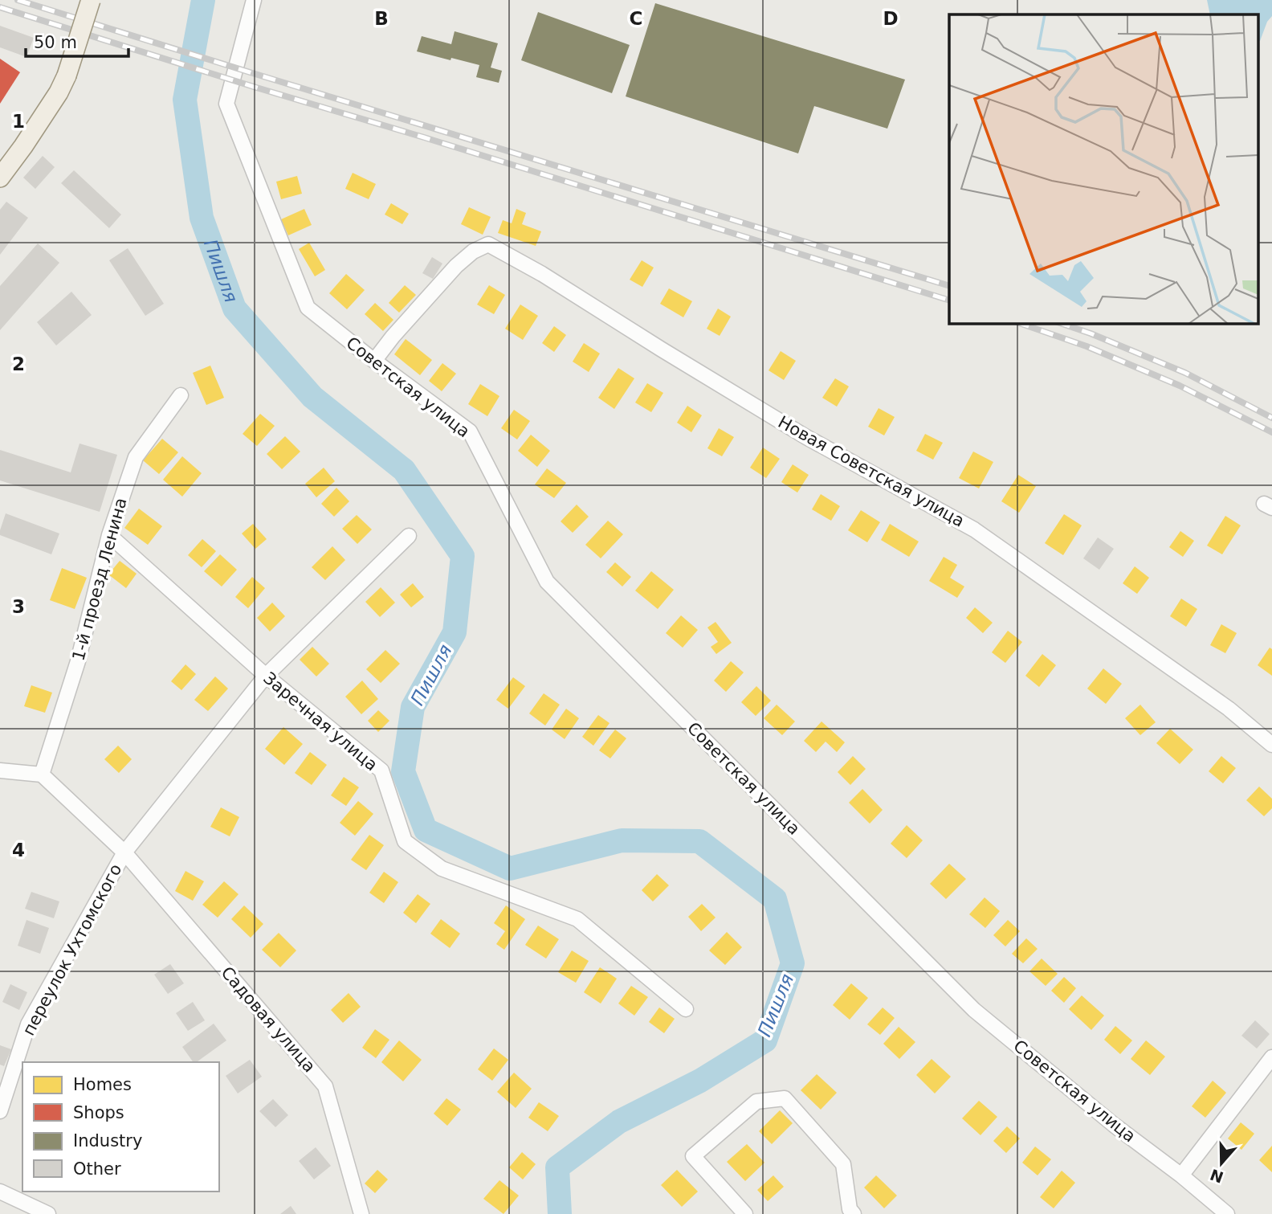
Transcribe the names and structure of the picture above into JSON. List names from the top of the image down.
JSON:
{
  "streets": {
    "street": [
      "Советская улица",
      "Новая Советская улица",
      "1-й проезд Ленина",
      "Заречная улица",
      "переулок Ухтомского",
      "Садовая улица"
    ]
  },
  "crossings": [
    ["Советская улица", "Новая Советская улица"],
    ["1-й проезд Ленина", "Заречная улица"],
    ["1-й проезд Ленина", "Садовая улица"],
    ["Заречная улица", "переулок Ухтомского"],
    ["переулок Ухтомского", "Садовая улица"]
  ],
  "water": ["Пишля"],
  "legend": [
    "Homes",
    "Shops",
    "Industry",
    "Other"
  ],
  "scale_bar": "50 m",
  "north": "bottom",
  "grid": {
    "columns": ["B", "C", "D"],
    "rows": [
      "1",
      "2",
      "3",
      "4"
    ]
  }
}
